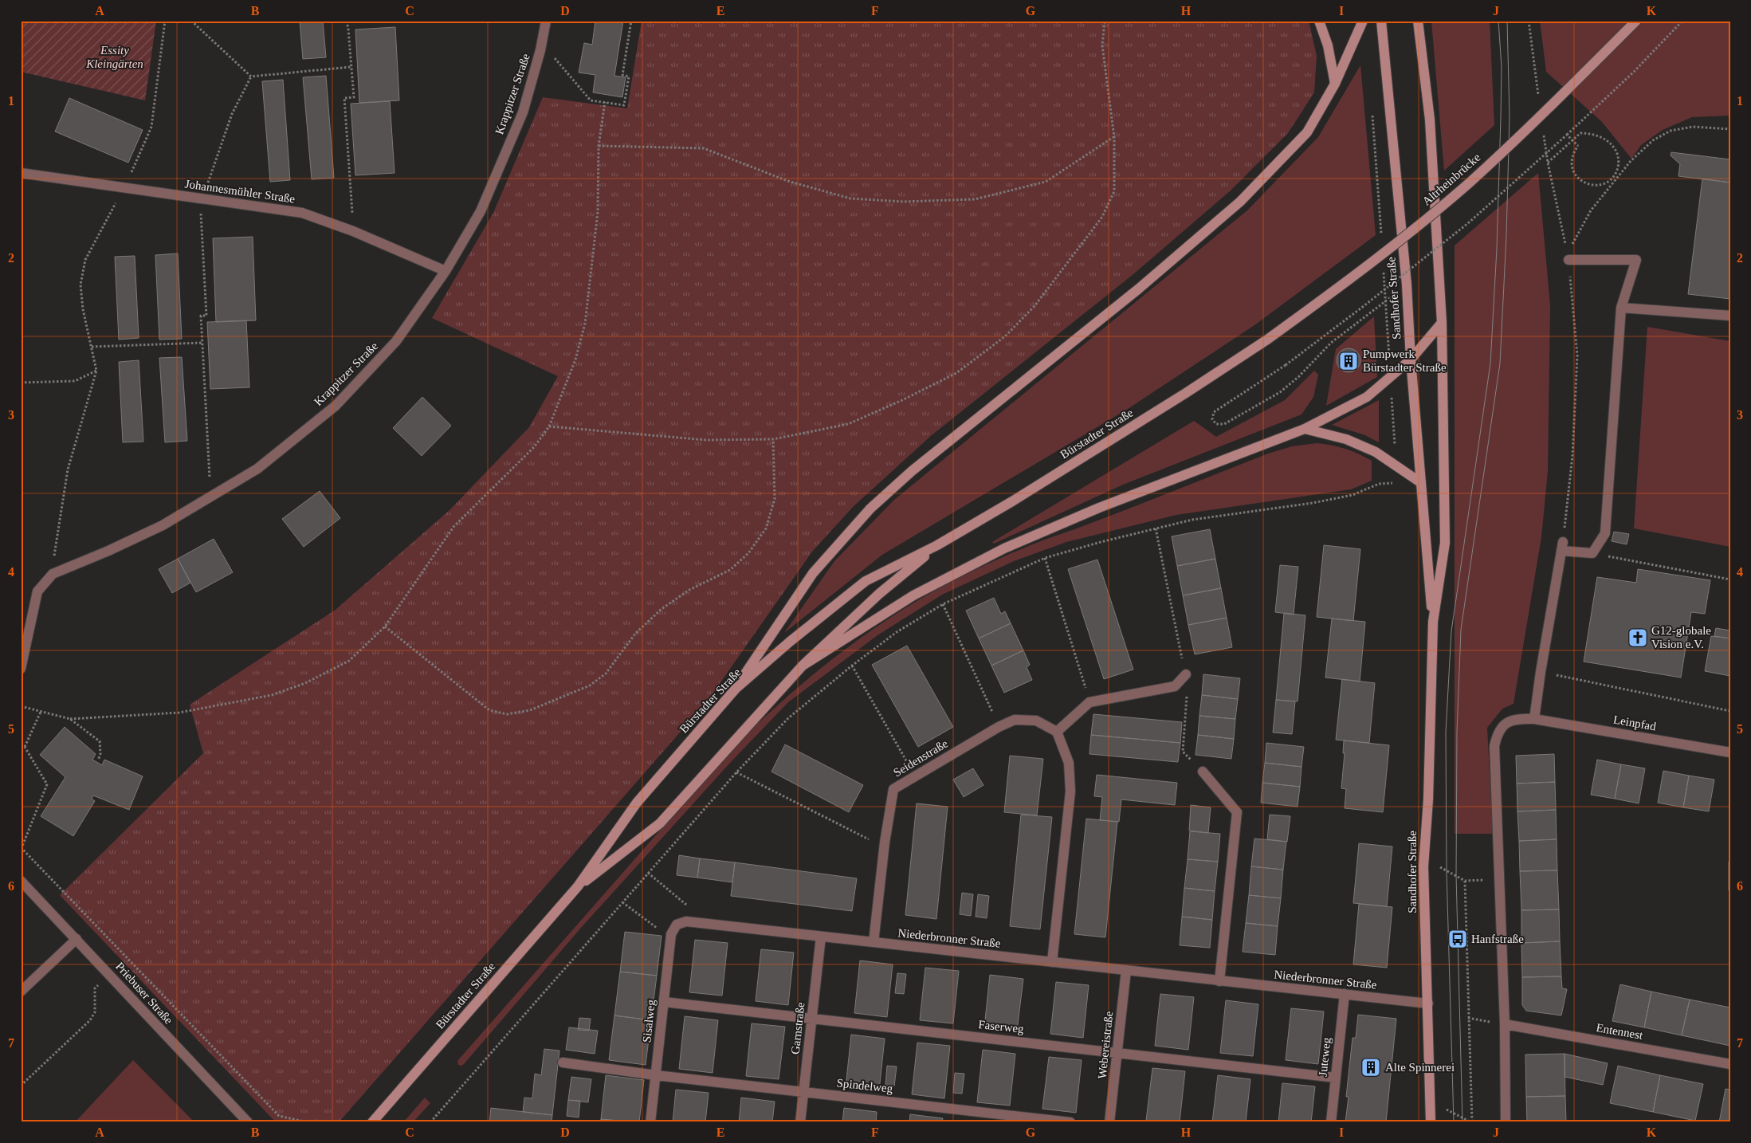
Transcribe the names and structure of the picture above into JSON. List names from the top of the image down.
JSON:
{
  "streets": {
    "main road": ["Altrheinbrücke", "Sandhofer Straße", "Bürstadter Straße"],
    "street": [
      "Krappitzer Straße",
      "Johannesmühler Straße",
      "Leinpfad",
      "Seidenstraße",
      "Niederbronner Straße",
      "Priebuser Straße",
      "Sisalweg",
      "Faserweg",
      "Garnstraße",
      "Entennest",
      "Webereistraße",
      "Juteweg",
      "Spindelweg"
    ]
  },
  "crossings": [
    ["Krappitzer Straße", "Johannesmühler Straße"],
    ["Altrheinbrücke", "Bürstadter Straße"],
    ["Sandhofer Straße", "Niederbronner Straße"],
    ["Seidenstraße", "Niederbronner Straße"],
    ["Niederbronner Straße", "Sisalweg"],
    ["Niederbronner Straße", "Garnstraße"],
    ["Niederbronner Straße", "Webereistraße"],
    ["Niederbronner Straße", "Juteweg"],
    ["Sisalweg", "Faserweg"],
    ["Sisalweg", "Spindelweg"],
    ["Faserweg", "Garnstraße"],
    ["Faserweg", "Webereistraße"],
    ["Faserweg", "Juteweg"],
    ["Garnstraße", "Spindelweg"]
  ],
  "parks": ["Essity Kleingärten"],
  "places": {
    "building": ["Pumpwerk Bürstadter Straße", "Alte Spinnerei"],
    "church": ["G12-globale Vision e.V."],
    "bus stop": ["Hanfstraße"]
  },
  "grid": {
    "columns": [
      "A",
      "B",
      "C",
      "D",
      "E",
      "F",
      "G",
      "H",
      "I",
      "J",
      "K"
    ],
    "rows": [
      "1",
      "2",
      "3",
      "4",
      "5",
      "6",
      "7"
    ]
  }
}
